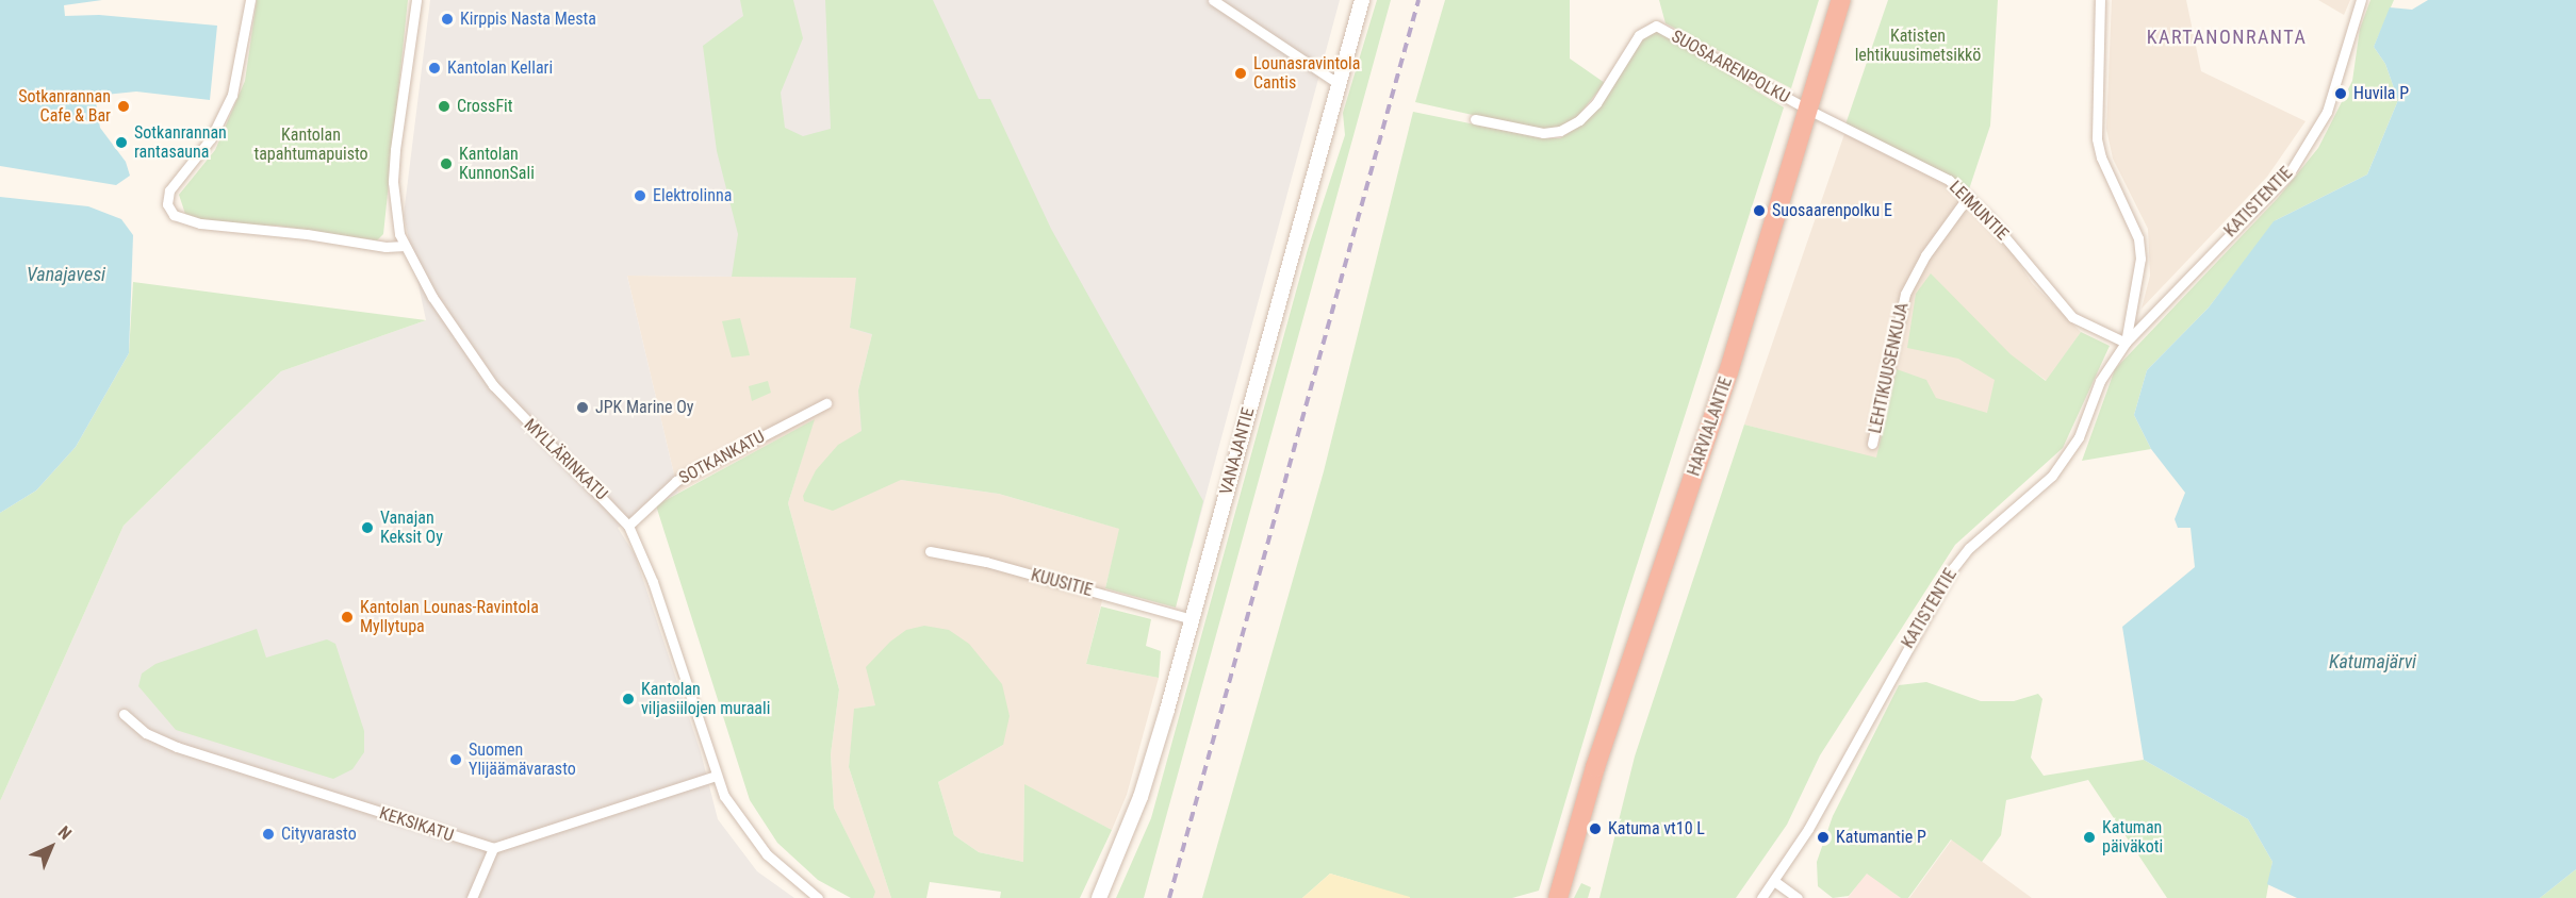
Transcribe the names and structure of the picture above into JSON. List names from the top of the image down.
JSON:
{
  "streets": {
    "highway": ["HARVIALANTIE"],
    "street": [
      "SUOSAARENPOLKU",
      "KATISTENTIE",
      "LEIMUNTIE",
      "LEHTIKUUSENKUJA",
      "VANAJANTIE",
      "SOTKANKATU",
      "MYLLÄRINKATU",
      "KUUSITIE",
      "KEKSIKATU"
    ]
  },
  "crossings": [
    ["SUOSAARENPOLKU", "LEIMUNTIE"],
    ["SUOSAARENPOLKU", "HARVIALANTIE"],
    ["KATISTENTIE", "LEIMUNTIE"],
    ["LEIMUNTIE", "LEHTIKUUSENKUJA"],
    ["LEIMUNTIE", "HARVIALANTIE"],
    ["VANAJANTIE", "KUUSITIE"],
    ["SOTKANKATU", "MYLLÄRINKATU"]
  ],
  "districts": ["KARTANONRANTA"],
  "water": ["Vanajavesi", "Katumajärvi"],
  "parks": ["Katisten lehtikuusimetsikkö", "Kantolan tapahtumapuisto"],
  "places": [
    "Kirppis Nasta Mesta",
    "Kantolan Kellari",
    "Lounasravintola Cantis",
    "Huvila P",
    "Sotkanrannan Cafe & Bar",
    "CrossFit",
    "Sotkanrannan rantasauna",
    "Kantolan KunnonSali",
    "Elektrolinna",
    "Suosaarenpolku E",
    "JPK Marine Oy",
    "Vanajan Keksit Oy",
    "Kantolan Lounas-Ravintola Myllytupa",
    "Kantolan viljasiilojen muraali",
    "Suomen Ylijäämävarasto",
    "Katuma vt10 L",
    "Cityvarasto",
    "Katumantie P",
    "Katuman päiväkoti"
  ],
  "north": "top right"
}
